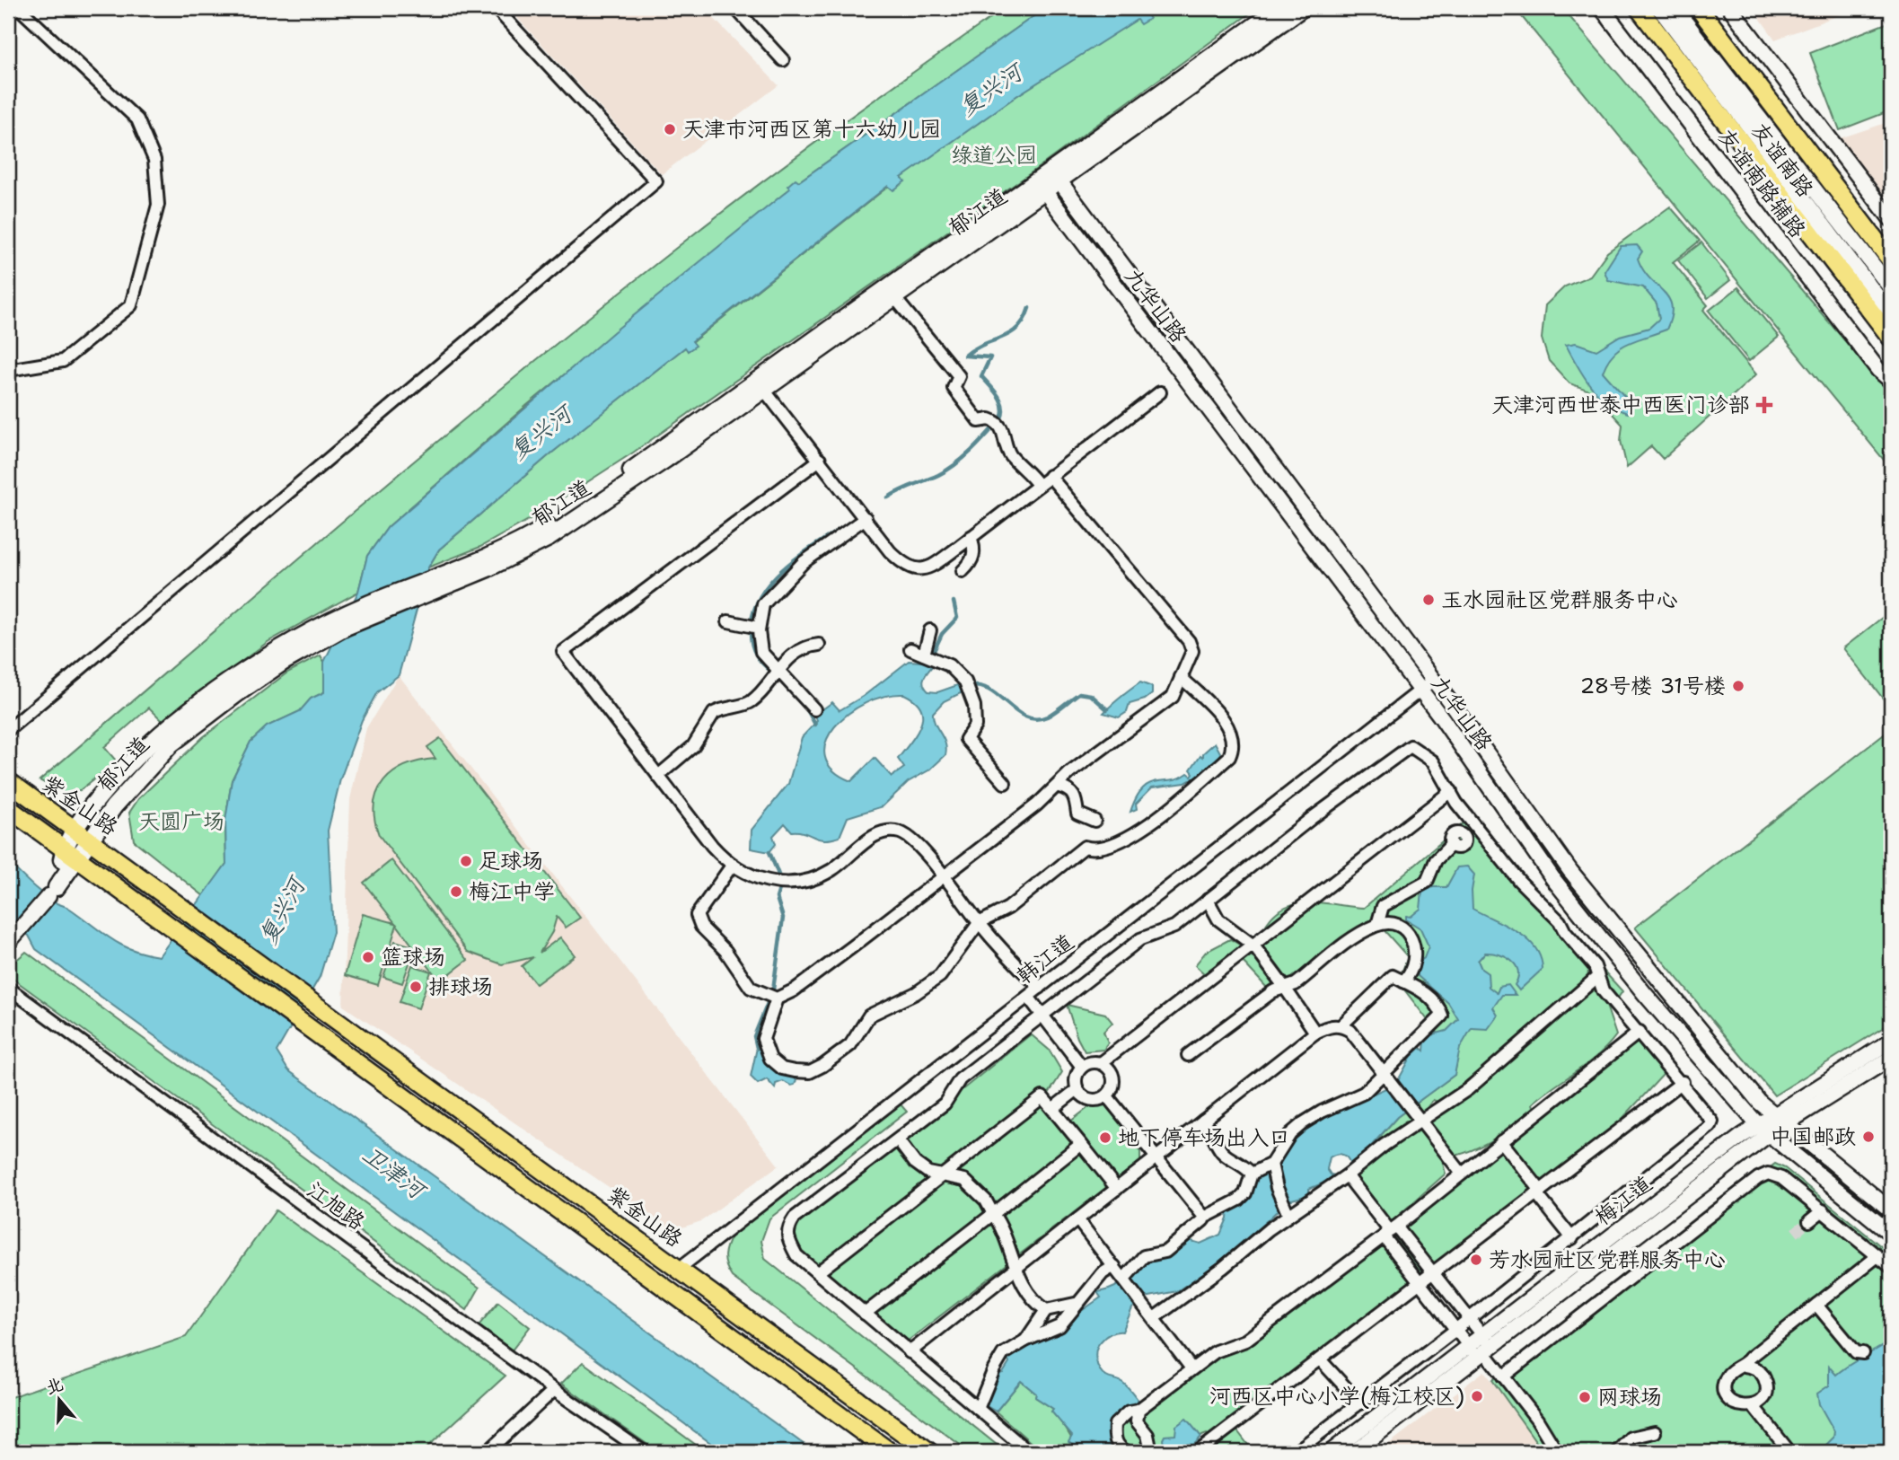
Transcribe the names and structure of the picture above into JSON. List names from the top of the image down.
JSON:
{
  "streets": {
    "main road": ["友谊南路", "郁江道", "紫金山路"],
    "street": [
      "友谊南路辅路",
      "九华山路",
      "韩江道",
      "梅江道",
      "江旭路"
    ]
  },
  "crossings": [
    ["郁江道", "九华山路"],
    ["郁江道", "紫金山路"],
    ["九华山路", "韩江道"],
    ["九华山路", "梅江道"],
    ["紫金山路", "韩江道"]
  ],
  "water": ["复兴河", "卫津河"],
  "parks": ["绿道公园", "天圆广场"],
  "places": {
    "other": [
      "天津市河西区第十六幼儿园",
      "玉水园社区党群服务中心",
      "28号楼 31号楼",
      "足球场",
      "梅江中学",
      "篮球场",
      "排球场",
      "中国邮政",
      "地下停车场出入口",
      "芳水园社区党群服务中心",
      "河西区中心小学(梅江校区)",
      "网球场"
    ],
    "health": ["天津河西世泰中西医门诊部"]
  },
  "north": "top"
}
